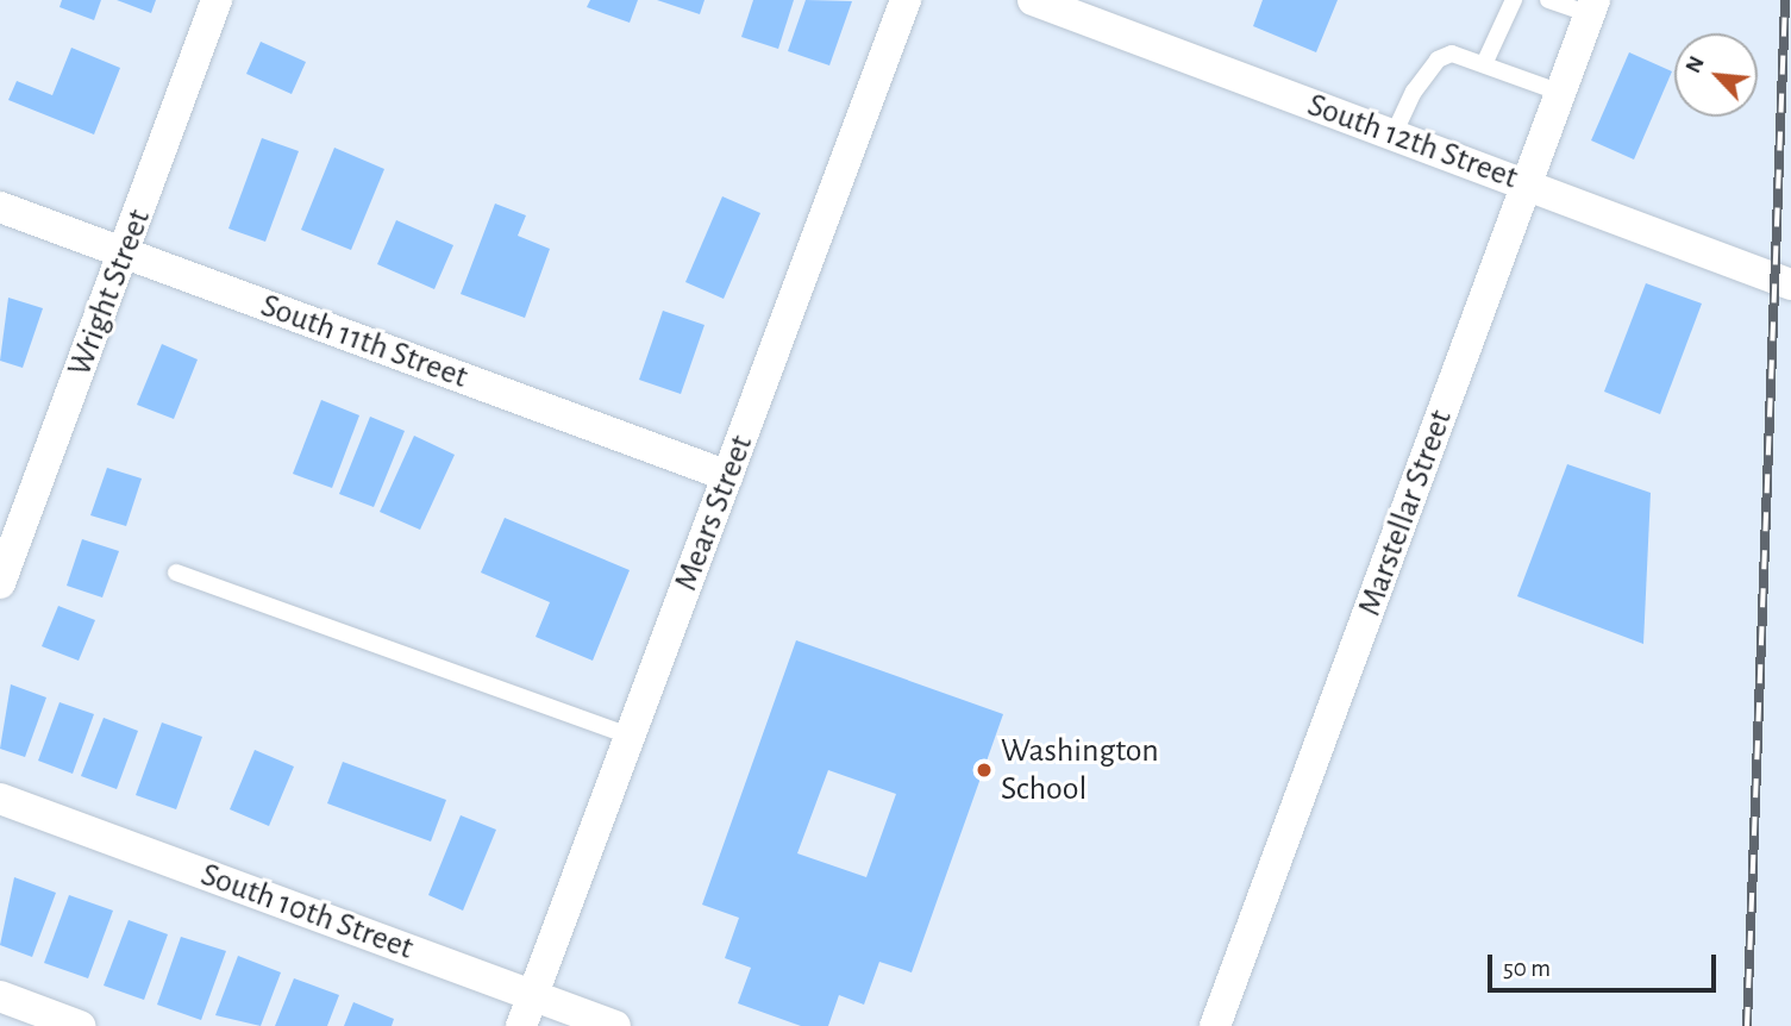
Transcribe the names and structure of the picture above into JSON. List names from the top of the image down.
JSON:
{
  "streets": {
    "street": [
      "South 12th Street",
      "Wright Street",
      "South 11th Street",
      "Mears Street",
      "Marstellar Street",
      "South 10th Street"
    ]
  },
  "crossings": [
    ["South 12th Street", "Marstellar Street"],
    ["Wright Street", "South 11th Street"],
    ["South 11th Street", "Mears Street"],
    ["Mears Street", "South 10th Street"]
  ],
  "places": ["Washington School"],
  "scale_bar": "50 m",
  "north": "top left"
}
